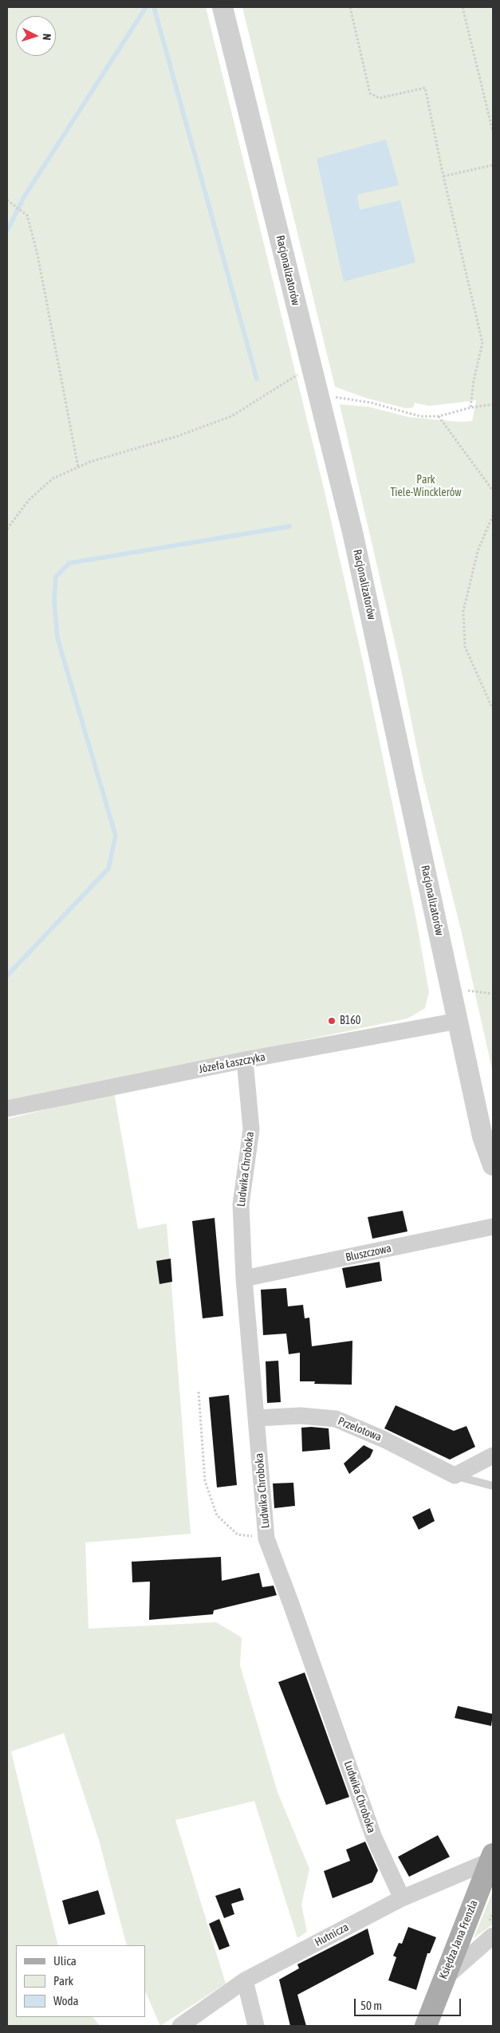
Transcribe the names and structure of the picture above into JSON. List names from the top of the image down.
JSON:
{
  "streets": {
    "main road": ["Księdza Jana Frenzla"],
    "street": [
      "Racjonalizatorów",
      "Józefa Łaszczyka",
      "Ludwika Chroboka",
      "Bluszczowa",
      "Przelotowa",
      "Hutnicza"
    ]
  },
  "crossings": [
    ["Racjonalizatorów", "Józefa Łaszczyka"],
    ["Józefa Łaszczyka", "Ludwika Chroboka"],
    ["Ludwika Chroboka", "Bluszczowa"],
    ["Ludwika Chroboka", "Przelotowa"],
    ["Ludwika Chroboka", "Hutnicza"],
    ["Hutnicza", "Księdza Jana Frenzla"]
  ],
  "parks": ["Park Tiele-Wincklerów"],
  "places": ["B160"],
  "legend": ["Ulica", "Park", "Woda"],
  "scale_bar": "50 m",
  "north": "right"
}
